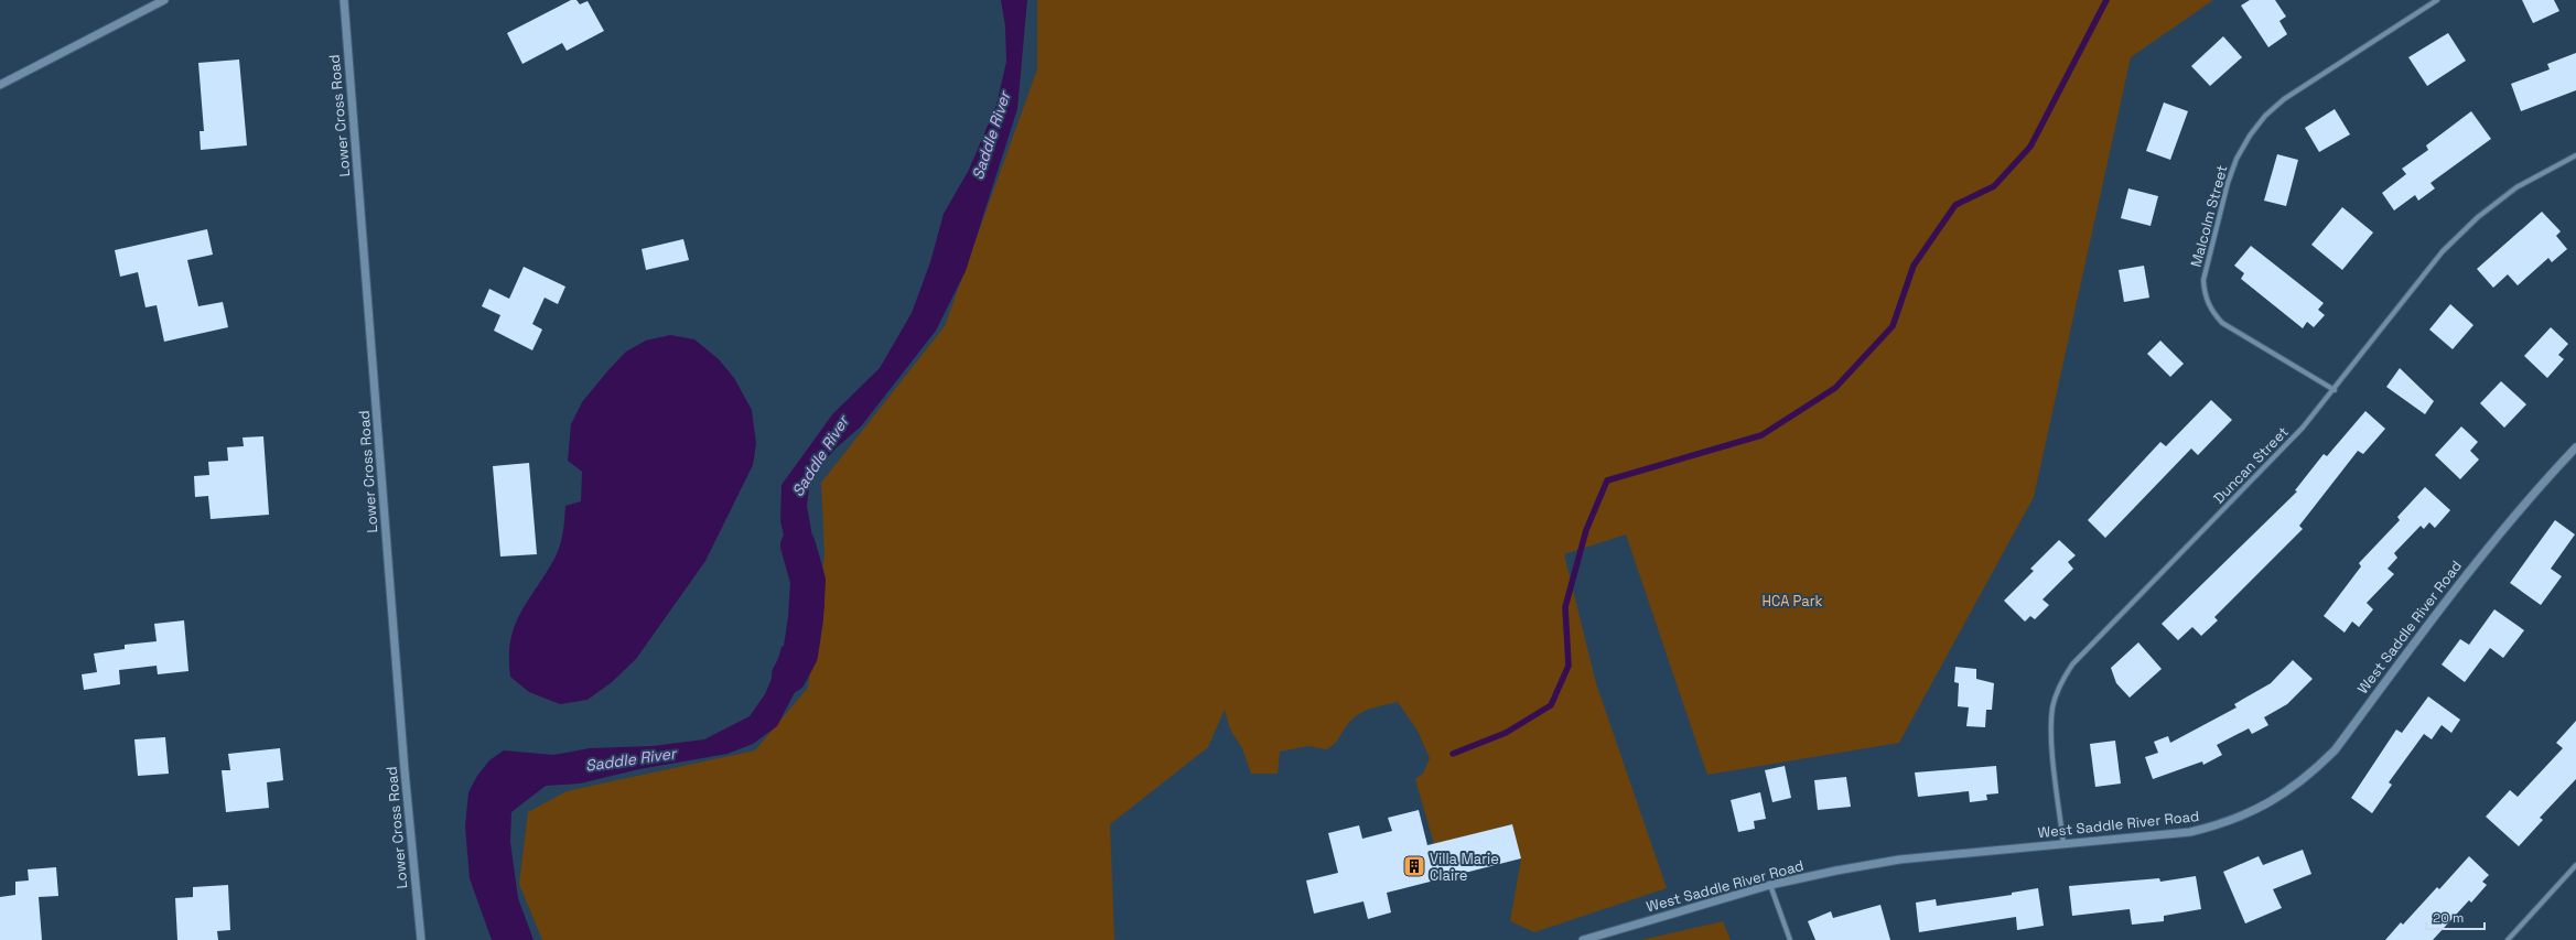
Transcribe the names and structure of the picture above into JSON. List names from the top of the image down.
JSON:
{
  "streets": {
    "street": [
      "Lower Cross Road",
      "Malcolm Street",
      "Duncan Street",
      "West Saddle River Road"
    ]
  },
  "crossings": [
    ["Malcolm Street", "Duncan Street"],
    ["Duncan Street", "West Saddle River Road"]
  ],
  "water": ["Saddle River"],
  "parks": ["HCA Park"],
  "places": {
    "building": ["Villa Marie Claire"]
  },
  "scale_bar": "20 m"
}
